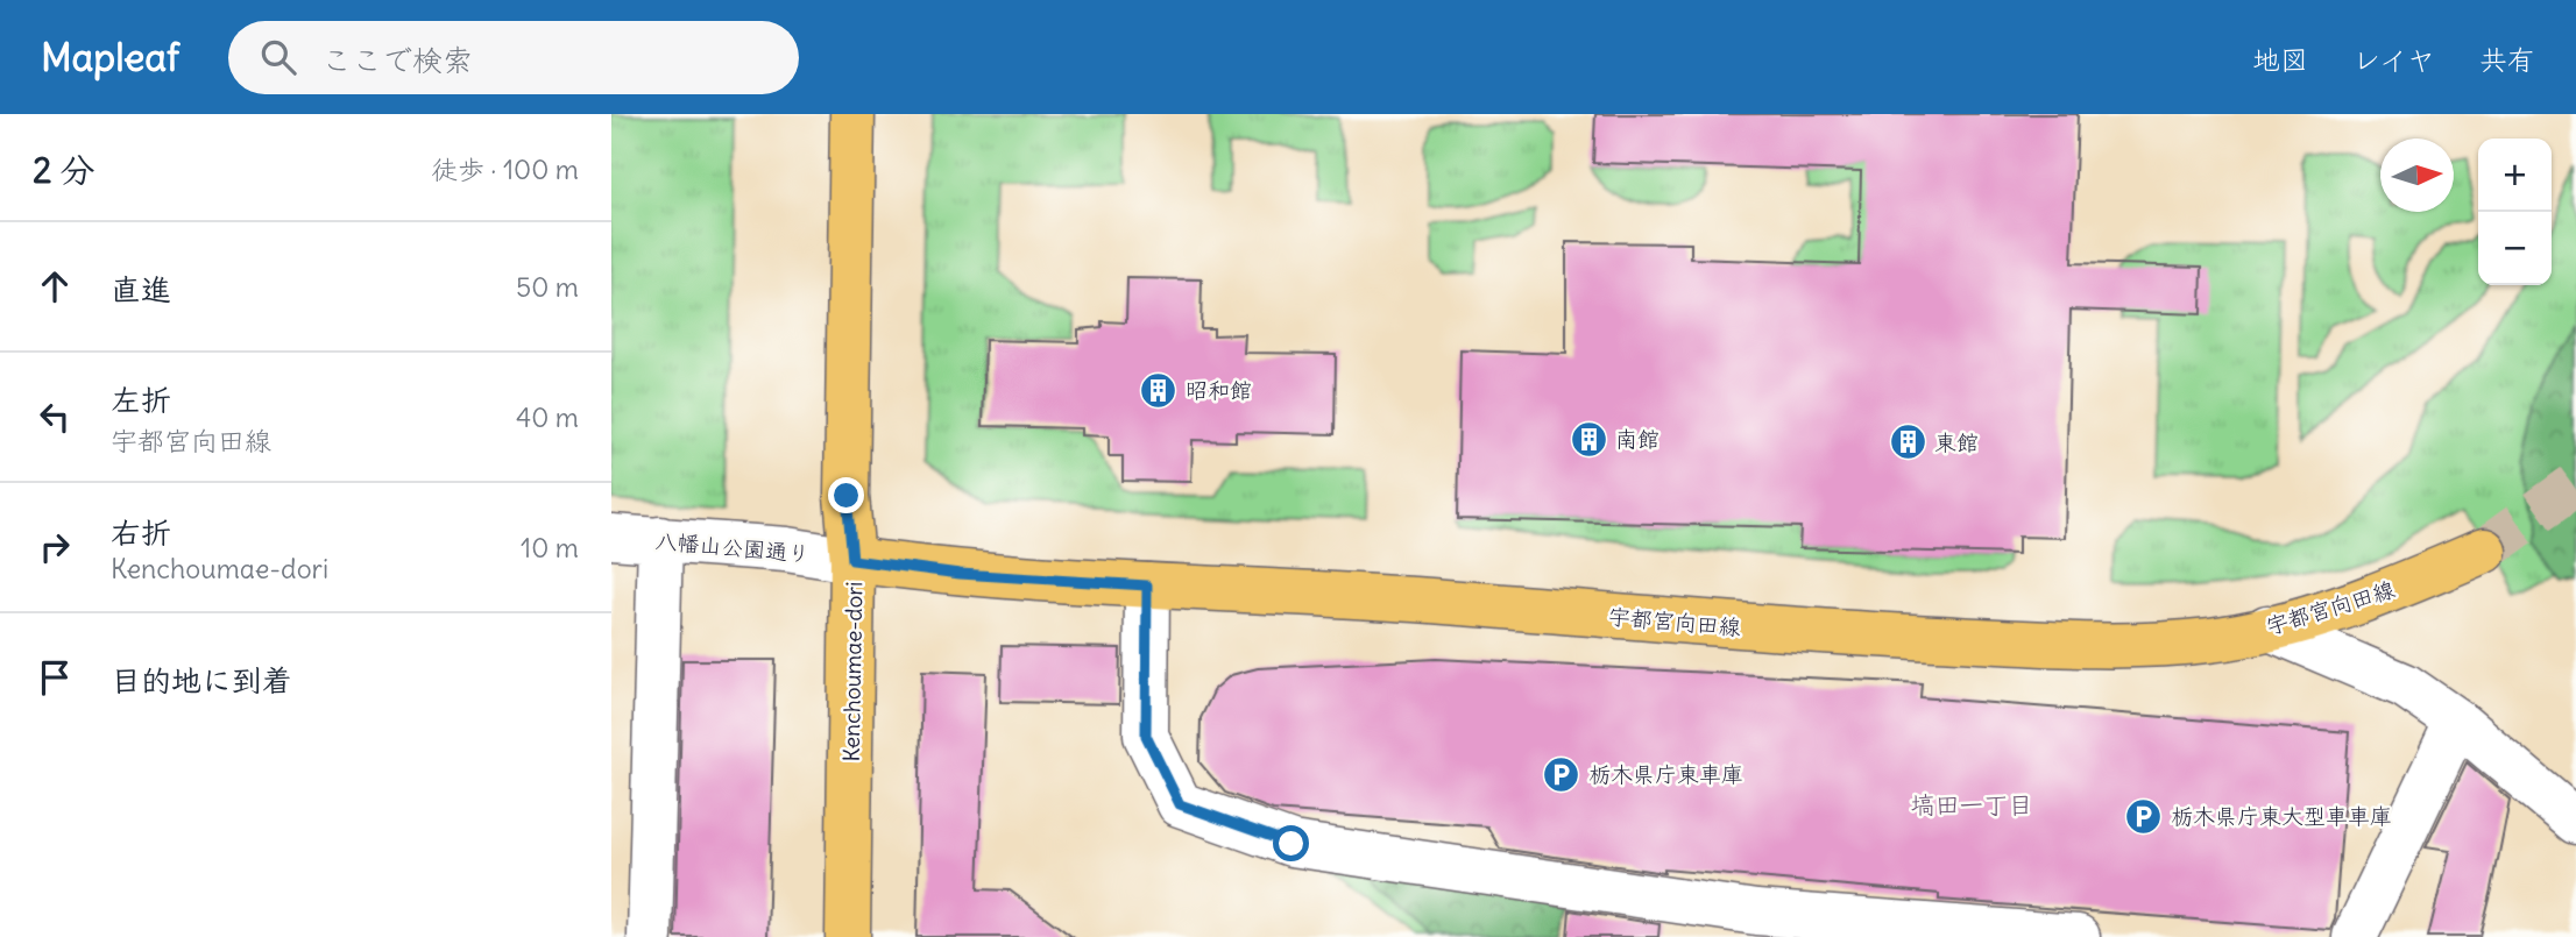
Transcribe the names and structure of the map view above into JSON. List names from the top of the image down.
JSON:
{
  "streets": {
    "main road": ["宇都宮向田線", "Kenchoumae-dori"],
    "street": ["八幡山公園通り"]
  },
  "crossings": [
    ["八幡山公園通り", "宇都宮向田線"],
    ["八幡山公園通り", "Kenchoumae-dori"],
    ["宇都宮向田線", "Kenchoumae-dori"]
  ],
  "districts": ["塙田一丁目"],
  "places": {
    "building": ["昭和館", "南館", "東館"],
    "parking": ["栃木県庁東車庫", "栃木県庁東大型車車庫"]
  },
  "north": "right",
  "page": {
    "header": "Mapleaf",
    "search": "ここで検索",
    "nav": ["地図", "レイヤ", "共有"],
    "heading": ["2 分", "徒歩 · 100 m"],
    "map_buttons": ["+", "−"],
    "list": [
      ["直進", "50 m"],
      ["左折", "宇都宮向田線", "40 m"],
      ["右折", "Kenchoumae-dori", "10 m"],
      "目的地に到着"
    ]
  }
}
